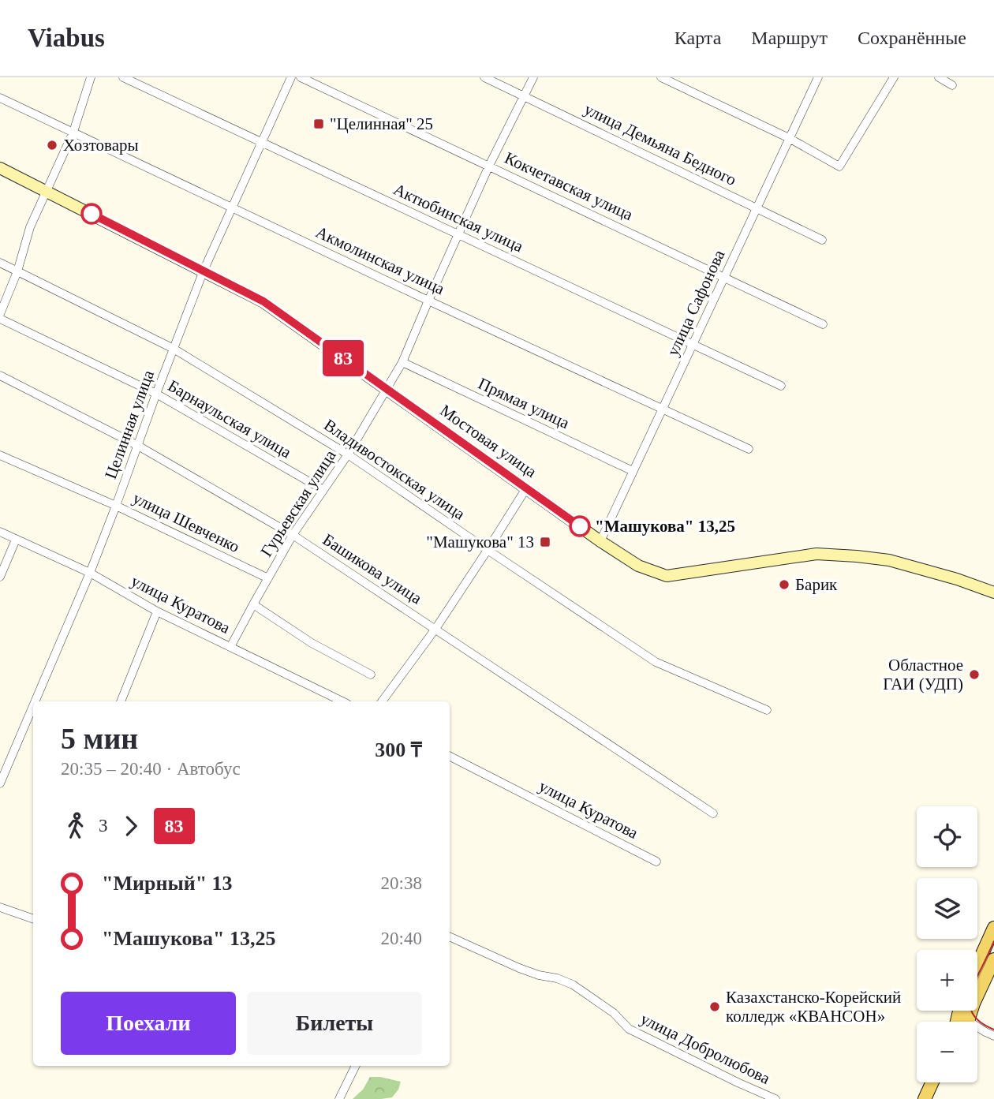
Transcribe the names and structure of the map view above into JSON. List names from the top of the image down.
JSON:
{
  "streets": {
    "street": [
      "улица Демьяна Бедного",
      "Кокчетавская улица",
      "Актюбинская улица",
      "Акмолинская улица",
      "улица Сафонова",
      "Прямая улица",
      "Барнаульская улица",
      "Целинная улица",
      "Мостовая улица",
      "Владивостокская улица",
      "Гурьевская улица",
      "улица Шевченко",
      "Башикова улица",
      "улица Куратова",
      "улица Добролюбова"
    ]
  },
  "crossings": [
    ["улица Демьяна Бедного", "улица Сафонова"],
    ["улица Демьяна Бедного", "Гурьевская улица"],
    ["Кокчетавская улица", "улица Сафонова"],
    ["Кокчетавская улица", "Гурьевская улица"],
    ["Актюбинская улица", "улица Сафонова"],
    ["Актюбинская улица", "Целинная улица"],
    ["Актюбинская улица", "Гурьевская улица"],
    ["Акмолинская улица", "улица Сафонова"],
    ["Акмолинская улица", "Целинная улица"],
    ["Акмолинская улица", "Гурьевская улица"],
    ["улица Сафонова", "Прямая улица"],
    ["улица Сафонова", "Мостовая улица"],
    ["Прямая улица", "Гурьевская улица"],
    ["Барнаульская улица", "Целинная улица"],
    ["Барнаульская улица", "Гурьевская улица"],
    ["Целинная улица", "Мостовая улица"],
    ["Целинная улица", "Владивостокская улица"],
    ["Целинная улица", "улица Шевченко"],
    ["Целинная улица", "Башикова улица"],
    ["Целинная улица", "улица Куратова"],
    ["Мостовая улица", "Гурьевская улица"],
    ["Владивостокская улица", "Гурьевская улица"],
    ["Гурьевская улица", "улица Шевченко"],
    ["Гурьевская улица", "Башикова улица"],
    ["Гурьевская улица", "улица Куратова"]
  ],
  "places": {
    "transit": ["\"Целинная\" 25", "\"Машукова\" 13"],
    "other": [
      "Хозтовары",
      "\"Машукова\" 13,25",
      "Барик",
      "Областное ГАИ (УДП)",
      "Казахстанско-Корейский колледж «КВАНСОН»"
    ]
  },
  "lines": ["bus line 83"],
  "page": {
    "header": "Viabus",
    "nav": ["Карта", "Маршрут", "Сохранённые"],
    "on_map": "83",
    "heading": ["5 мин", "20:35 – 20:40 · Автобус", "300 ₸"],
    "legs": ["3", "83"],
    "map_buttons": ["+", "−"],
    "list": [
      {
        "name": "\"Мирный\" 13",
        "value": "20:38"
      },
      {
        "name": "\"Машукова\" 13,25",
        "value": "20:40"
      }
    ],
    "buttons": ["Поехали", "Билеты"]
  }
}
